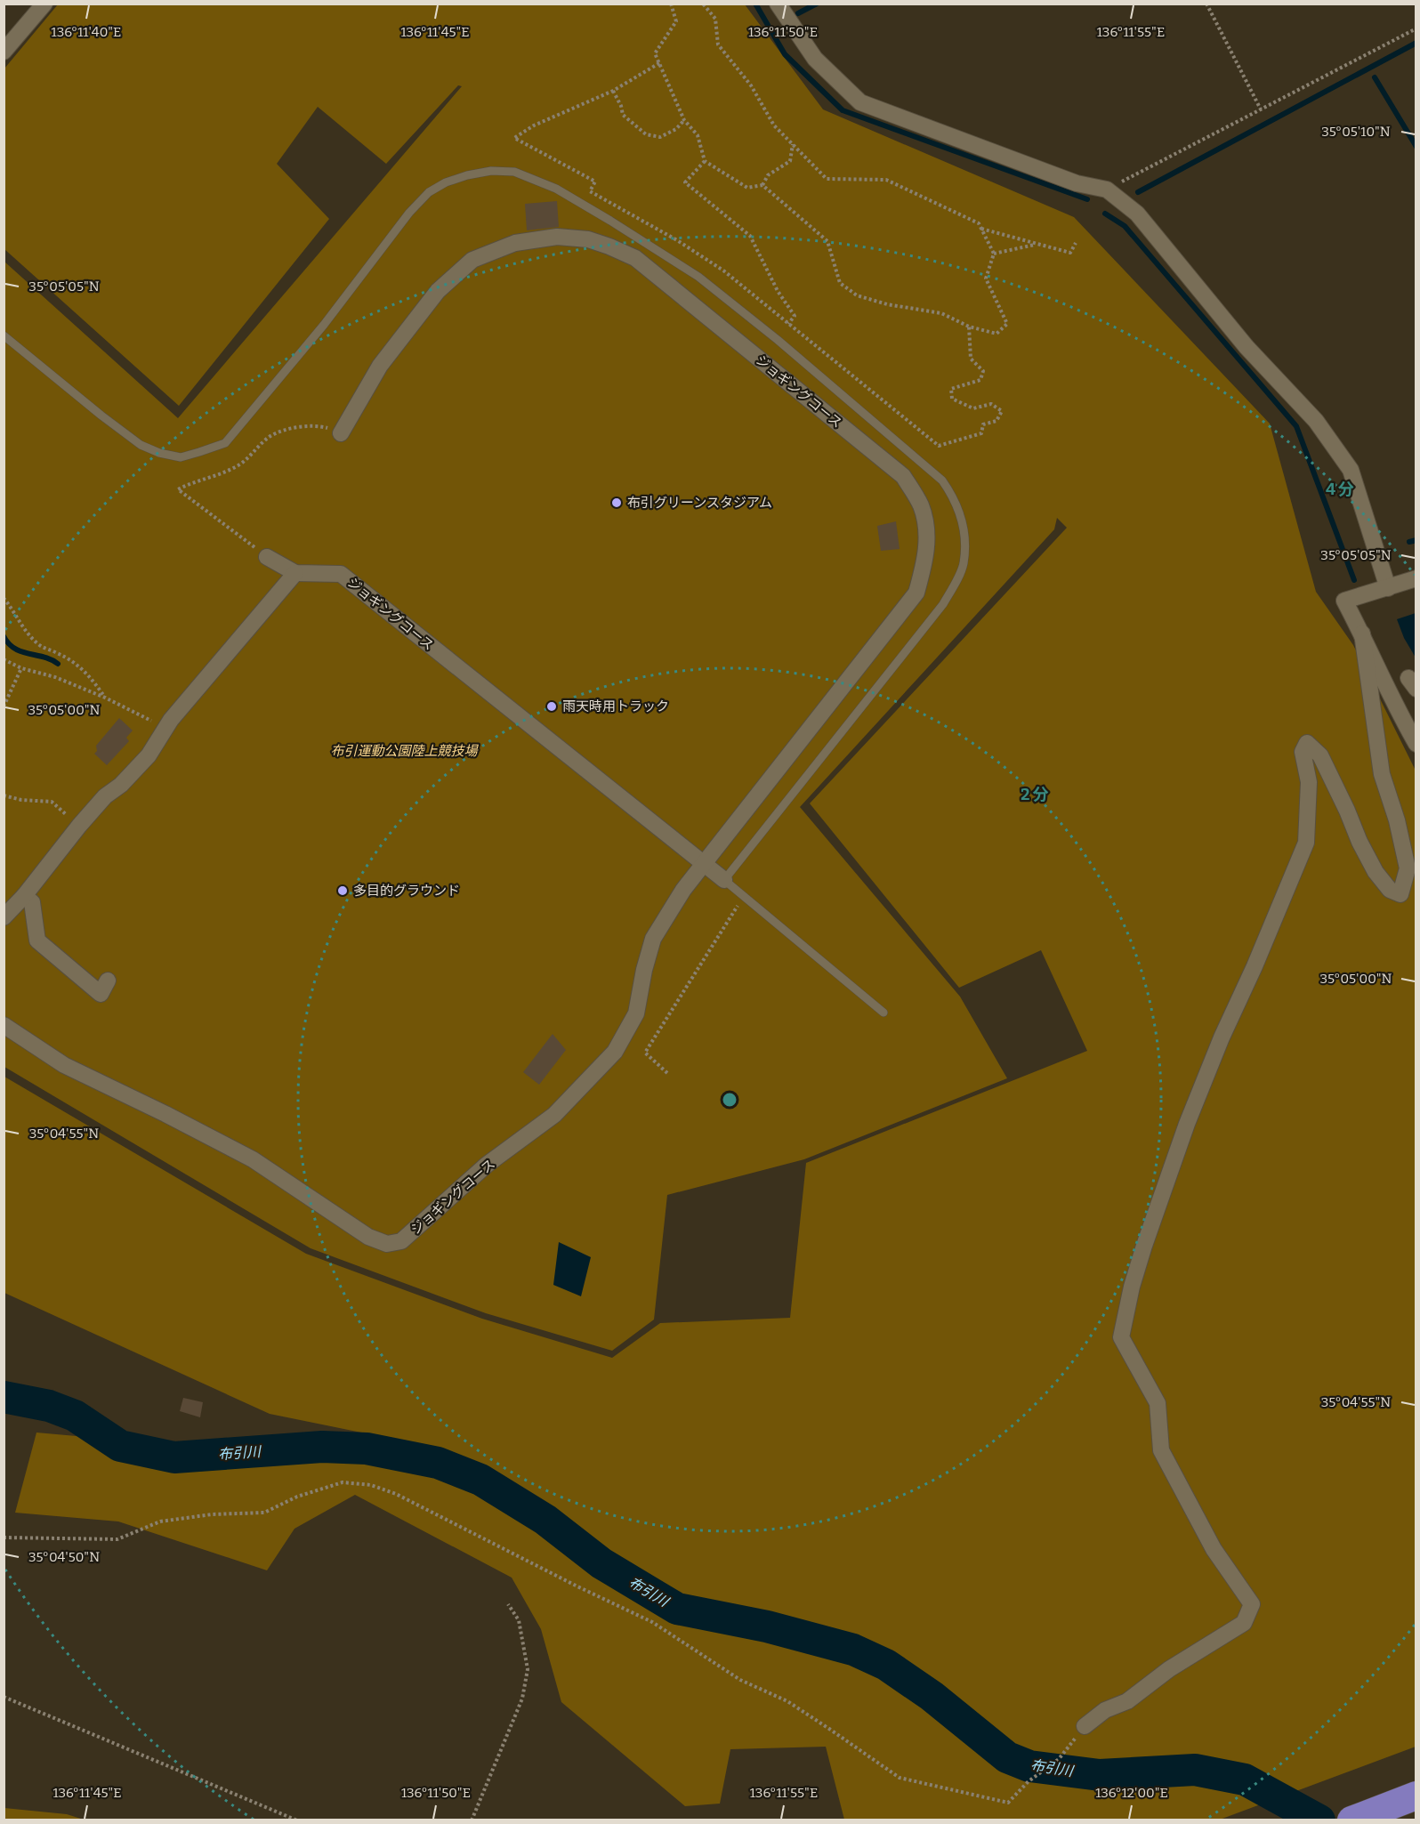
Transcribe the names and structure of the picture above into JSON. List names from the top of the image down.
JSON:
{
  "streets": {
    "street": ["ジョギングコース"]
  },
  "water": ["布引川"],
  "parks": ["布引運動公園陸上競技場"],
  "places": ["布引グリーンスタジアム", "雨天時用トラック", "多目的グラウンド"],
  "coordinates": [
    "136°11'40\"E",
    "136°11'45\"E",
    "136°11'50\"E",
    "136°11'55\"E",
    "35°05'10\"N",
    "35°05'05\"N",
    "35°05'00\"N",
    "35°04'55\"N",
    "35°04'50\"N",
    "136°12'00\"E"
  ],
  "rings": ["4 分", "2 分"]
}
